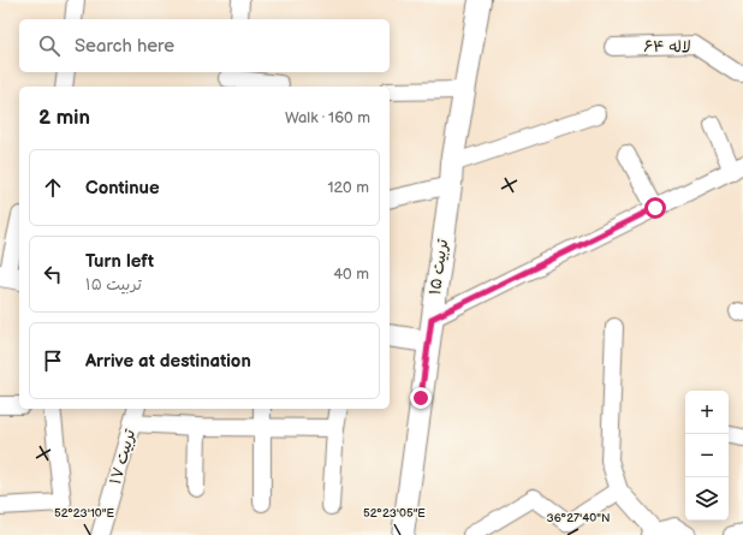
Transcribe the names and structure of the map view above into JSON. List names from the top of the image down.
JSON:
{
  "streets": {
    "street": ["لاله ۶۴", "تربیت ۱۵", "تربیت ۱۷"]
  },
  "page": {
    "search": "Search here",
    "heading": ["2 min", "Walk · 160 m"],
    "list": [
      ["Continue", "120 m"],
      ["Turn left", "تربیت ۱۵", "40 m"],
      "Arrive at destination"
    ],
    "map_buttons": ["+", "−"]
  },
  "coordinates": ["52°23'10\"E", "52°23'05\"E", "36°27'40\"N"]
}
